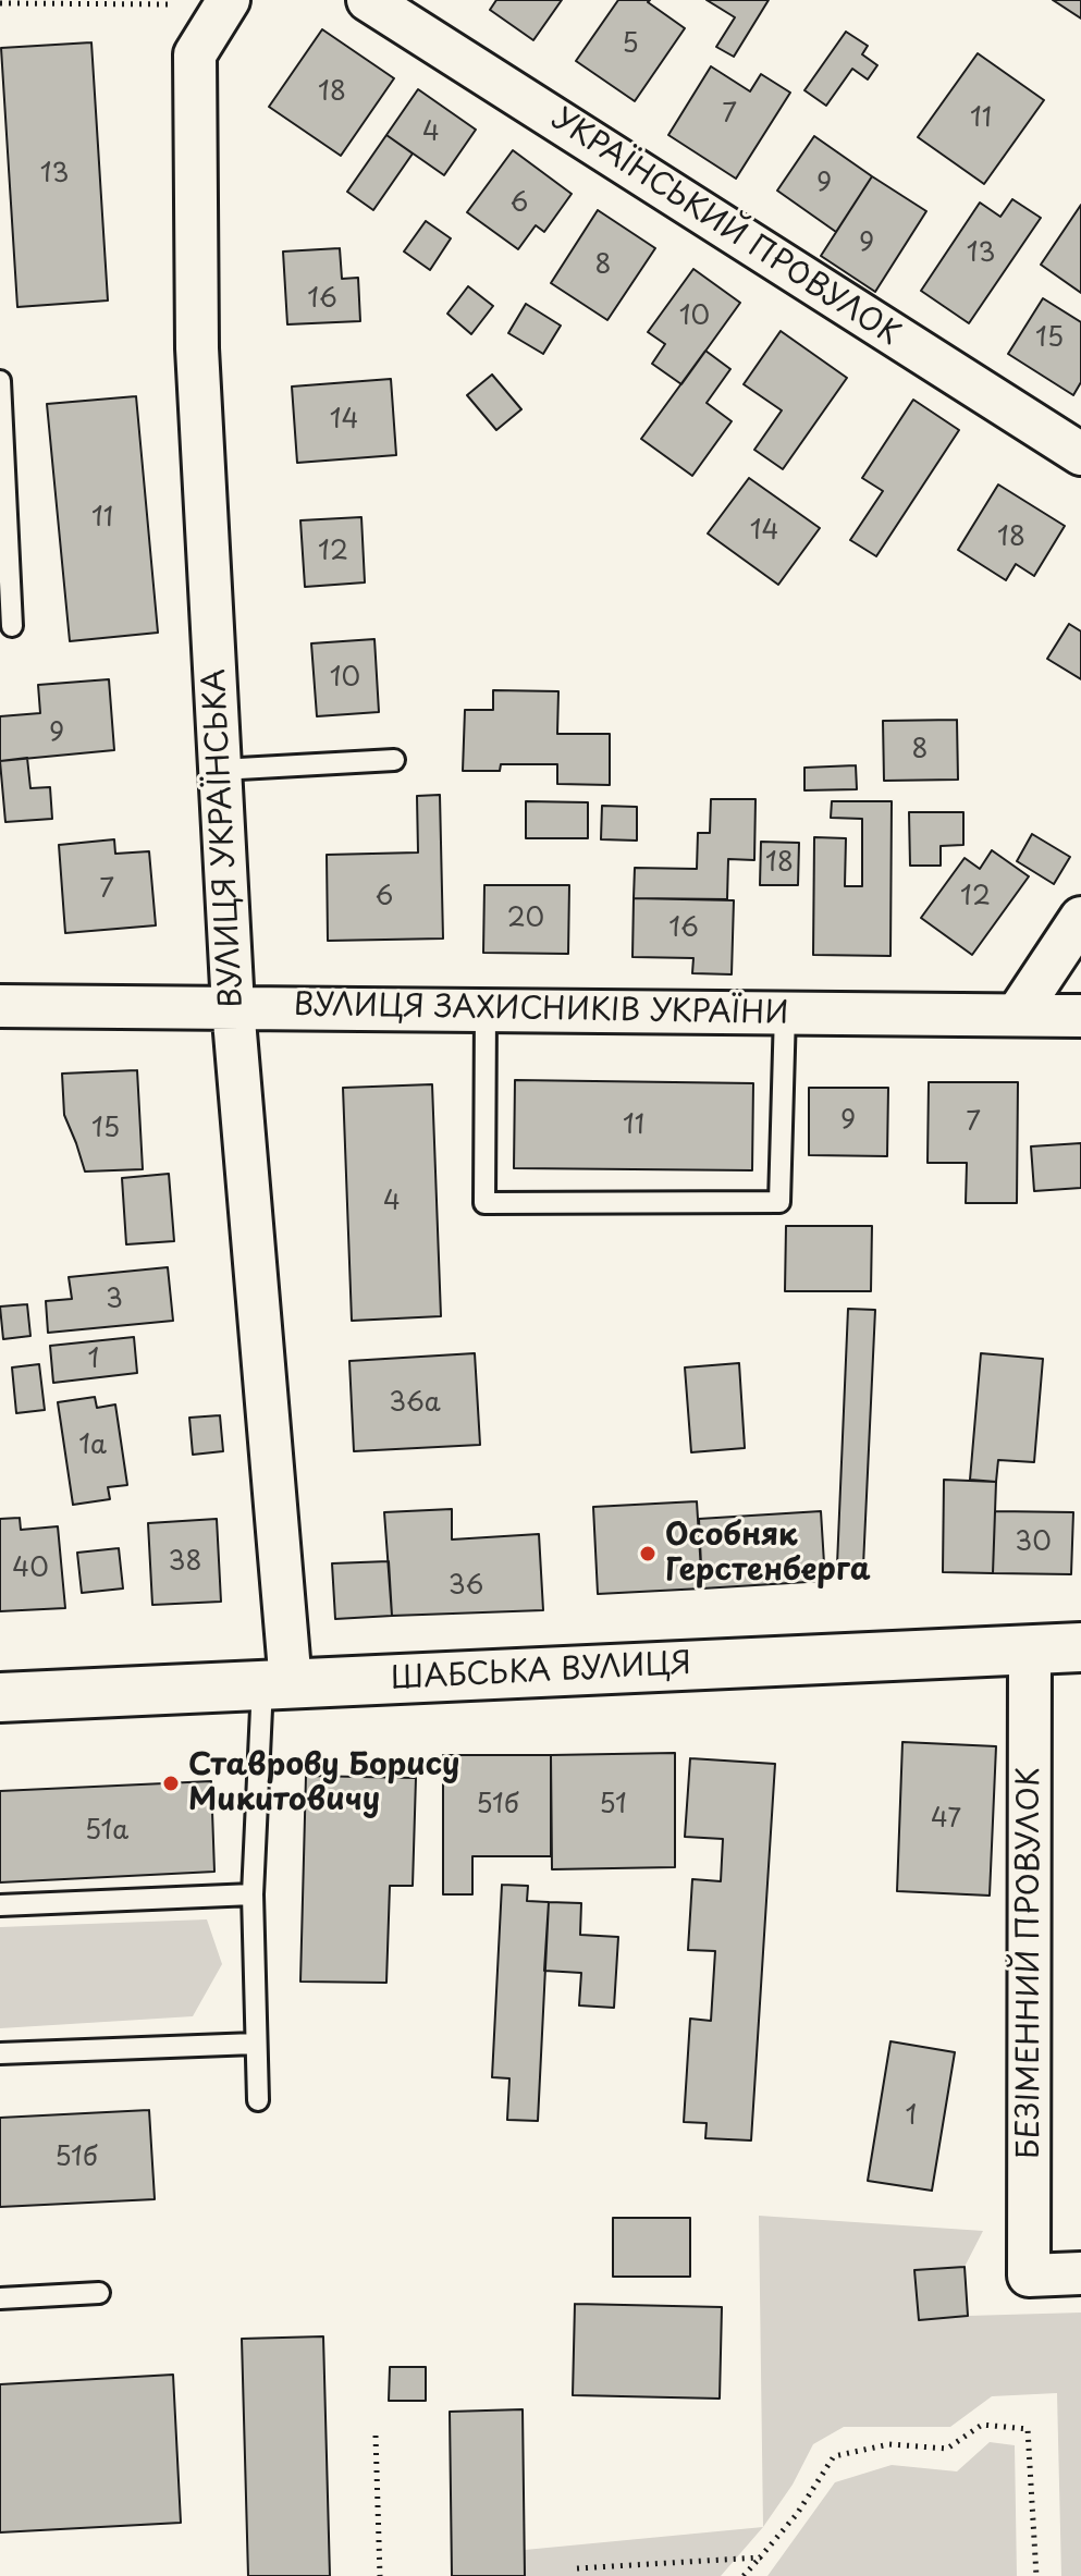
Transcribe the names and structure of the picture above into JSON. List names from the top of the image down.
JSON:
{
  "streets": {
    "main road": ["ШАБСЬКА ВУЛИЦЯ"],
    "street": [
      "УКРАЇНСЬКИЙ ПРОВУЛОК",
      "ВУЛИЦЯ УКРАЇНСЬКА",
      "ВУЛИЦЯ ЗАХИСНИКІВ УКРАЇНИ",
      "БЕЗІМЕННИЙ ПРОВУЛОК"
    ]
  },
  "crossings": [
    ["ВУЛИЦЯ УКРАЇНСЬКА", "ВУЛИЦЯ ЗАХИСНИКІВ УКРАЇНИ"],
    ["ВУЛИЦЯ УКРАЇНСЬКА", "ШАБСЬКА ВУЛИЦЯ"],
    ["ШАБСЬКА ВУЛИЦЯ", "БЕЗІМЕННИЙ ПРОВУЛОК"]
  ],
  "places": ["Особняк Герстенберга", "Ставрову Борису Микитовичу"],
  "house_numbers": [
    "5",
    "18",
    "7",
    "11",
    "4",
    "13",
    "9",
    "6",
    "9",
    "13",
    "8",
    "16",
    "10",
    "15",
    "14",
    "11",
    "14",
    "18",
    "12",
    "10",
    "9",
    "8",
    "18",
    "7",
    "6",
    "12",
    "20",
    "16",
    "9",
    "7",
    "11",
    "15",
    "4",
    "3",
    "1",
    "36а",
    "1а",
    "30",
    "38",
    "40",
    "36",
    "51б",
    "51",
    "47",
    "51а",
    "1",
    "51б"
  ]
}
